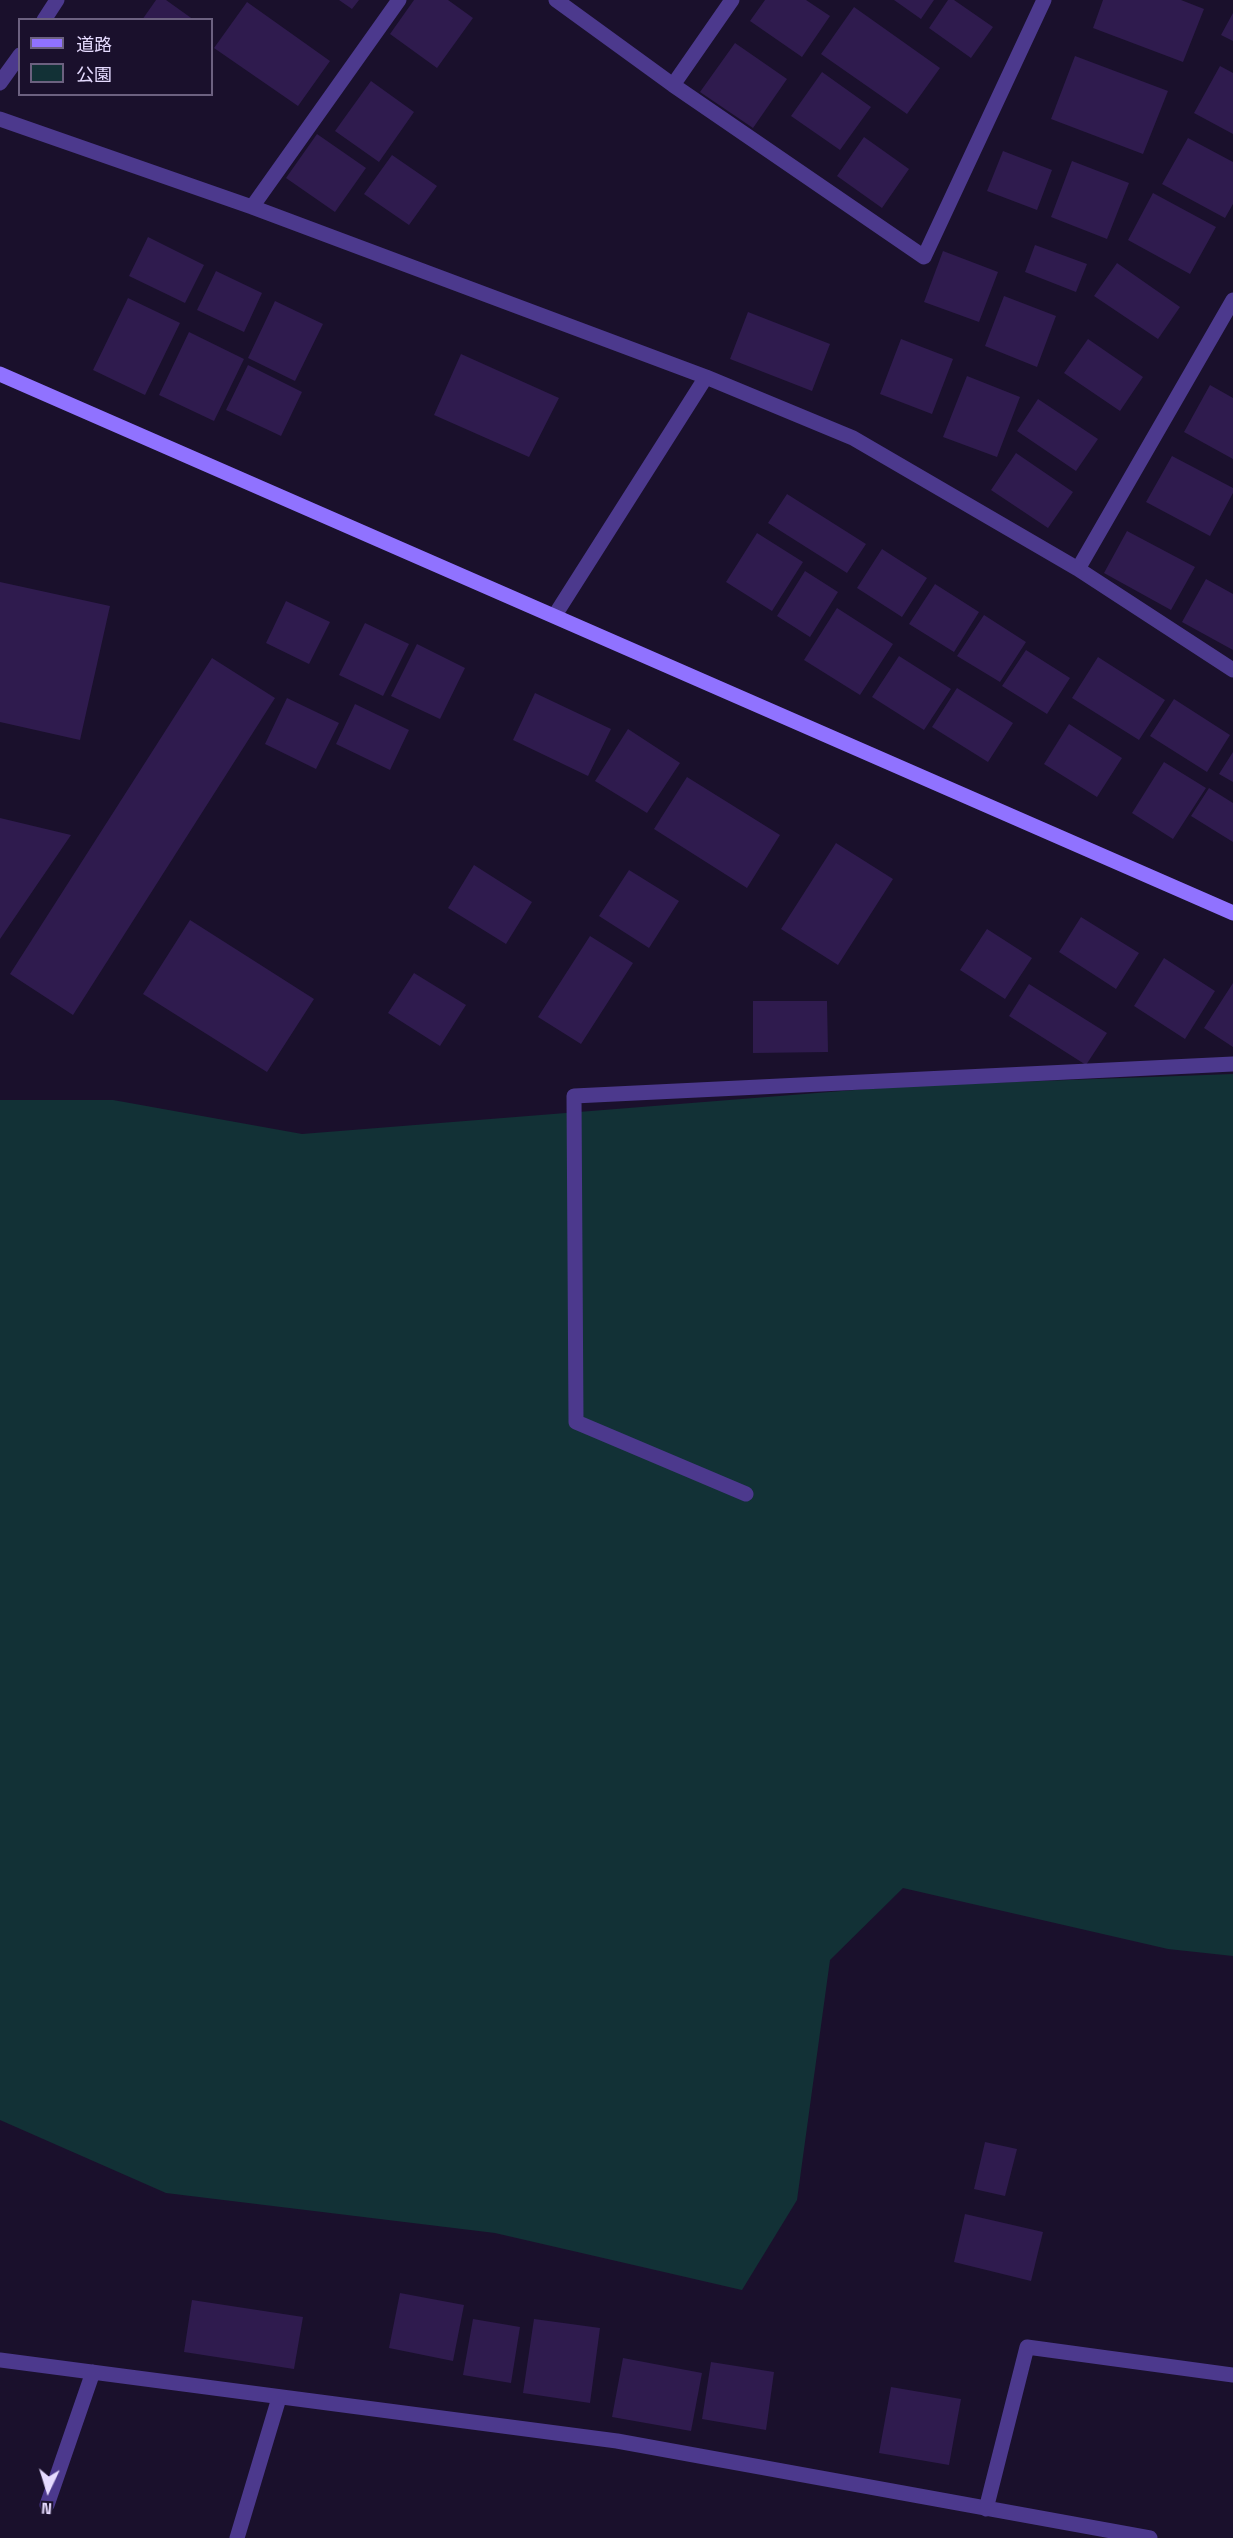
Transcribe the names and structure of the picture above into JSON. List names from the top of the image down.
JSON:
{
  "legend": ["道路", "公園"],
  "north": "bottom"
}
